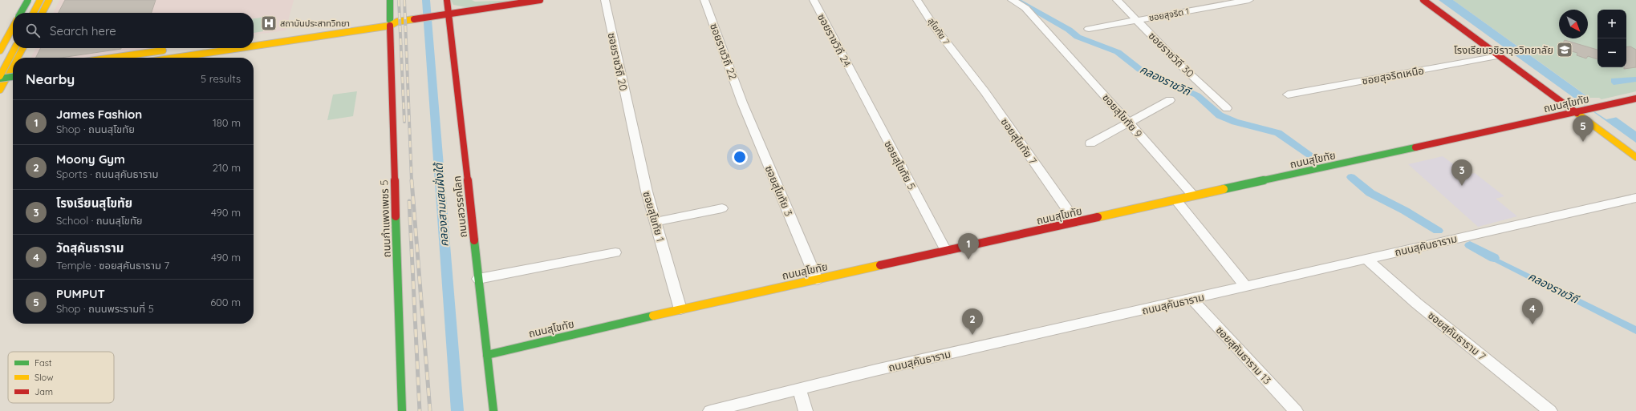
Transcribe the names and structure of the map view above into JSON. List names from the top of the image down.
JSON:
{
  "streets": {
    "main road": ["ถนนสุโขทัย", "ถนนสวรรคโลก", "ถนนกำแพงเพชร 5"],
    "street": [
      "ซอยสุจริต 1",
      "สุโขทัย 7",
      "ซอยราชวิถี 24",
      "ซอยราชวิถี 22",
      "ซอยราชวิถี 30",
      "ซอยราชวิถี 20",
      "ซอยสุจริตเหนือ",
      "ซอยสุโขทัย 9",
      "ซอยสุโขทัย 7",
      "ซอยสุโขทัย 5",
      "ซอยสุโขทัย 3",
      "ซอยสุโขทัย 1",
      "ถนนสุคันธาราม",
      "ซอยสุคันธาราม 7",
      "ซอยสุคันธาราม 13"
    ]
  },
  "crossings": [
    ["ซอยสุจริต 1", "ซอยราชวิถี 30"],
    ["สุโขทัย 7", "ซอยสุโขทัย 7"],
    ["ซอยราชวิถี 24", "ซอยสุโขทัย 5"],
    ["ซอยราชวิถี 22", "ซอยสุโขทัย 3"],
    ["ซอยราชวิถี 20", "ซอยสุโขทัย 1"],
    ["ถนนสุโขทัย", "ซอยสุโขทัย 9"],
    ["ถนนสุโขทัย", "ซอยสุโขทัย 7"],
    ["ถนนสุโขทัย", "ซอยสุโขทัย 5"],
    ["ถนนสุโขทัย", "ซอยสุโขทัย 3"],
    ["ถนนสุโขทัย", "ถนนสวรรคโลก"],
    ["ถนนสุโขทัย", "ซอยสุโขทัย 1"],
    ["ถนนสุคันธาราม", "ซอยสุคันธาราม 7"],
    ["ถนนสุคันธาราม", "ซอยสุคันธาราม 13"]
  ],
  "water": ["คลองราชวิถี", "คลองสามเสนฝั่งใต้"],
  "places": {
    "hospital": ["สถาบันประสาทวิทยา"],
    "school or university": ["โรงเรียนวชิราวุธวิทยาลัย"]
  },
  "legend": ["Fast", "Slow", "Jam"],
  "north": "bottom right",
  "page": {
    "map_buttons": ["+", "−"],
    "search": "Search here",
    "heading": ["Nearby", "5 results"],
    "list": [
      {
        "mark": "1",
        "name": "James Fashion",
        "note": "Shop · ถนนสุโขทัย",
        "value": "180 m"
      },
      {
        "mark": "2",
        "name": "Moony Gym",
        "note": "Sports · ถนนสุคันธาราม",
        "value": "210 m"
      },
      {
        "mark": "3",
        "name": "โรงเรียนสุโขทัย",
        "note": "School · ถนนสุโขทัย",
        "value": "490 m"
      },
      {
        "mark": "4",
        "name": "วัดสุคันธาราม",
        "note": "Temple · ซอยสุคันธาราม 7",
        "value": "490 m"
      },
      {
        "mark": "5",
        "name": "PUMPUT",
        "note": "Shop · ถนนพระรามที่ 5",
        "value": "600 m"
      }
    ],
    "pins": [
      "5",
      "3",
      "1",
      "4",
      "2"
    ]
  }
}
